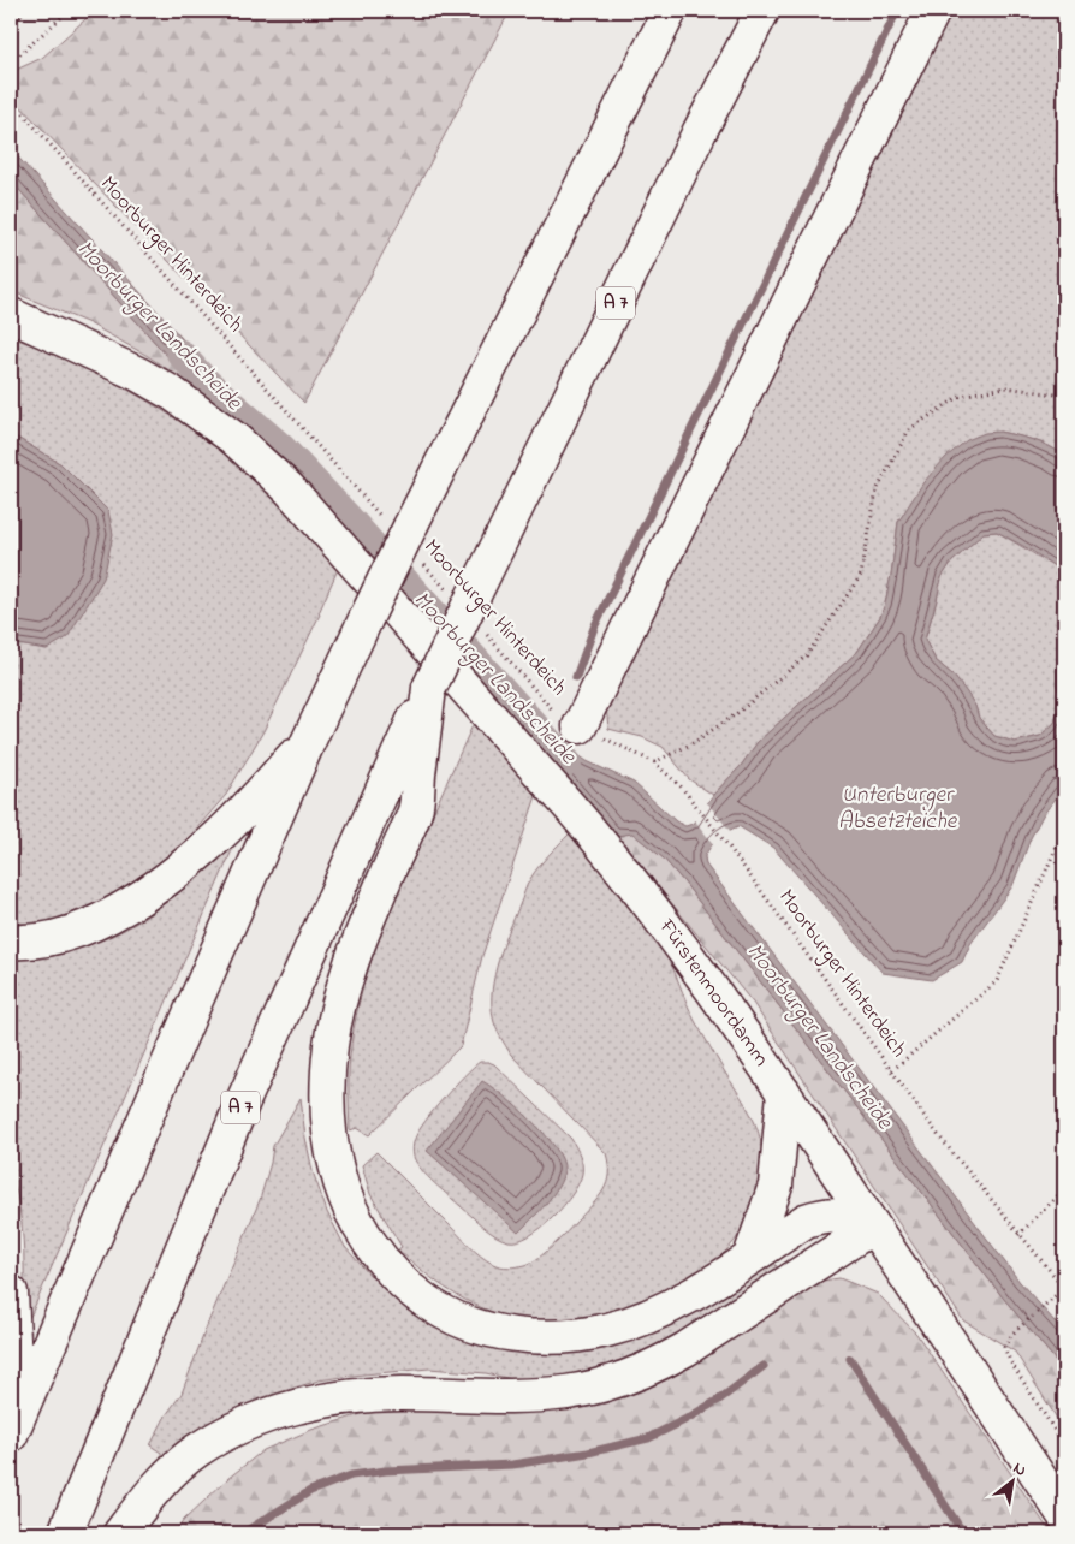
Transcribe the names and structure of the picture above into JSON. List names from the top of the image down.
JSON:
{
  "streets": {
    "main road": ["A 7", "Fürstenmoordamm"],
    "path": ["Moorburger Hinterdeich"]
  },
  "crossings": [
    ["Moorburger Hinterdeich", "A 7"]
  ],
  "water": ["Moorburger Landscheide", "Unterburger Absetzteiche"],
  "north": "top right"
}
